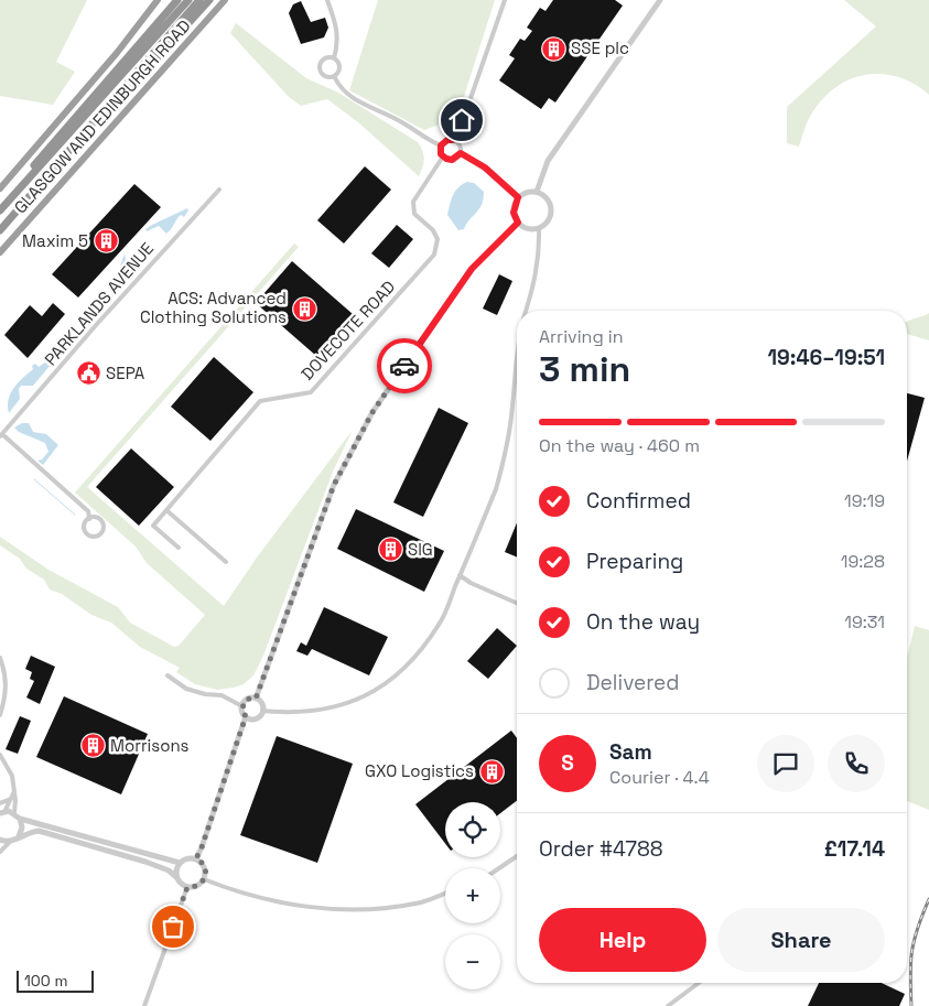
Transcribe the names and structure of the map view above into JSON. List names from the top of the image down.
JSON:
{
  "streets": {
    "highway": ["GLASGOW AND EDINBURGH ROAD"],
    "street": ["PARKLANDS AVENUE", "DOVECOTE ROAD"]
  },
  "places": {
    "building": [
      "SSE plc",
      "Maxim 5",
      "ACS: Advanced Clothing Solutions",
      "SIG",
      "Morrisons",
      "GXO Logistics"
    ],
    "public building": ["SEPA"]
  },
  "scale_bar": "100 m",
  "page": {
    "heading": ["3 min", "Arriving in", "19:46–19:51"],
    "panel": [
      "Sam",
      "Courier · 4.4",
      "Order #4788",
      "£17.14"
    ],
    "bar": "On the way · 460 m",
    "list": [
      ["Confirmed", "19:19"],
      ["Preparing", "19:28"],
      ["On the way", "19:31"],
      "Delivered"
    ],
    "round": "S",
    "map_buttons": ["+", "−"],
    "buttons": ["Help", "Share"],
    "scale": "100 m"
  }
}
